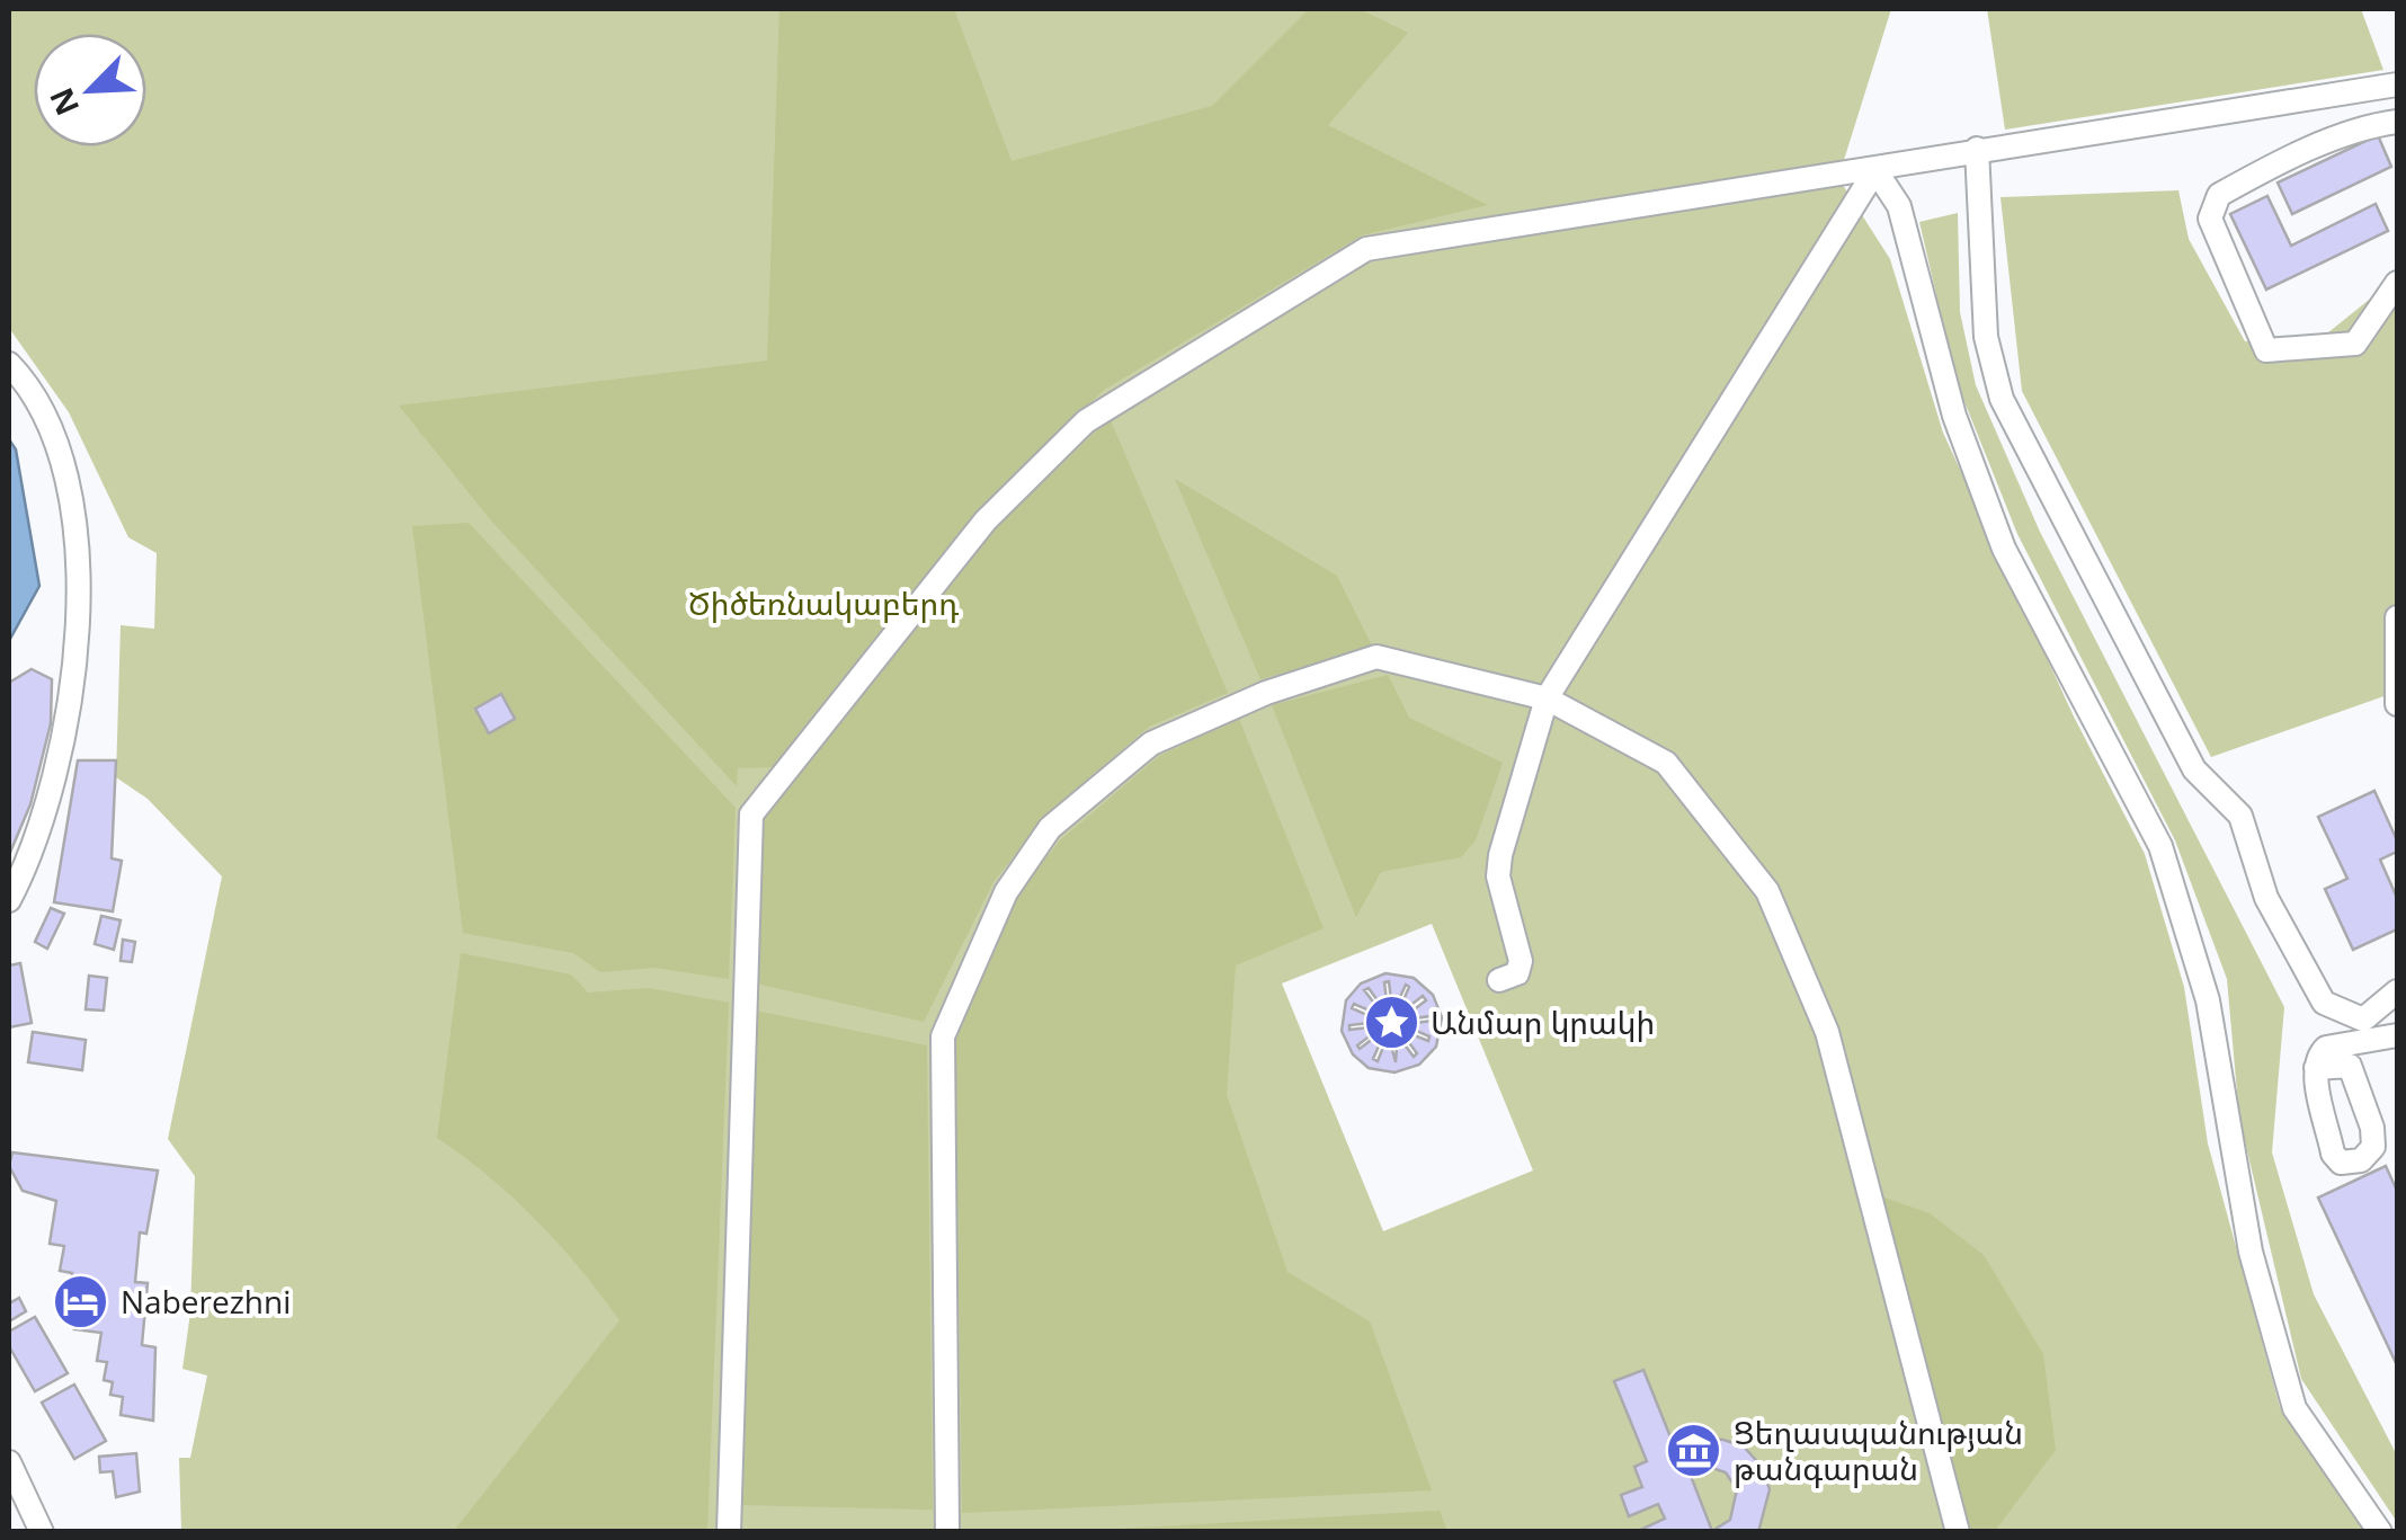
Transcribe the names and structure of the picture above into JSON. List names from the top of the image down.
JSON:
{
  "parks": ["Ծիծեռնակաբերդ"],
  "places": {
    "place": ["Անմար կրակի"],
    "hotel": ["Naberezhni"],
    "museum": ["Ցեղասպանության թանգարան"]
  },
  "north": "bottom left"
}
